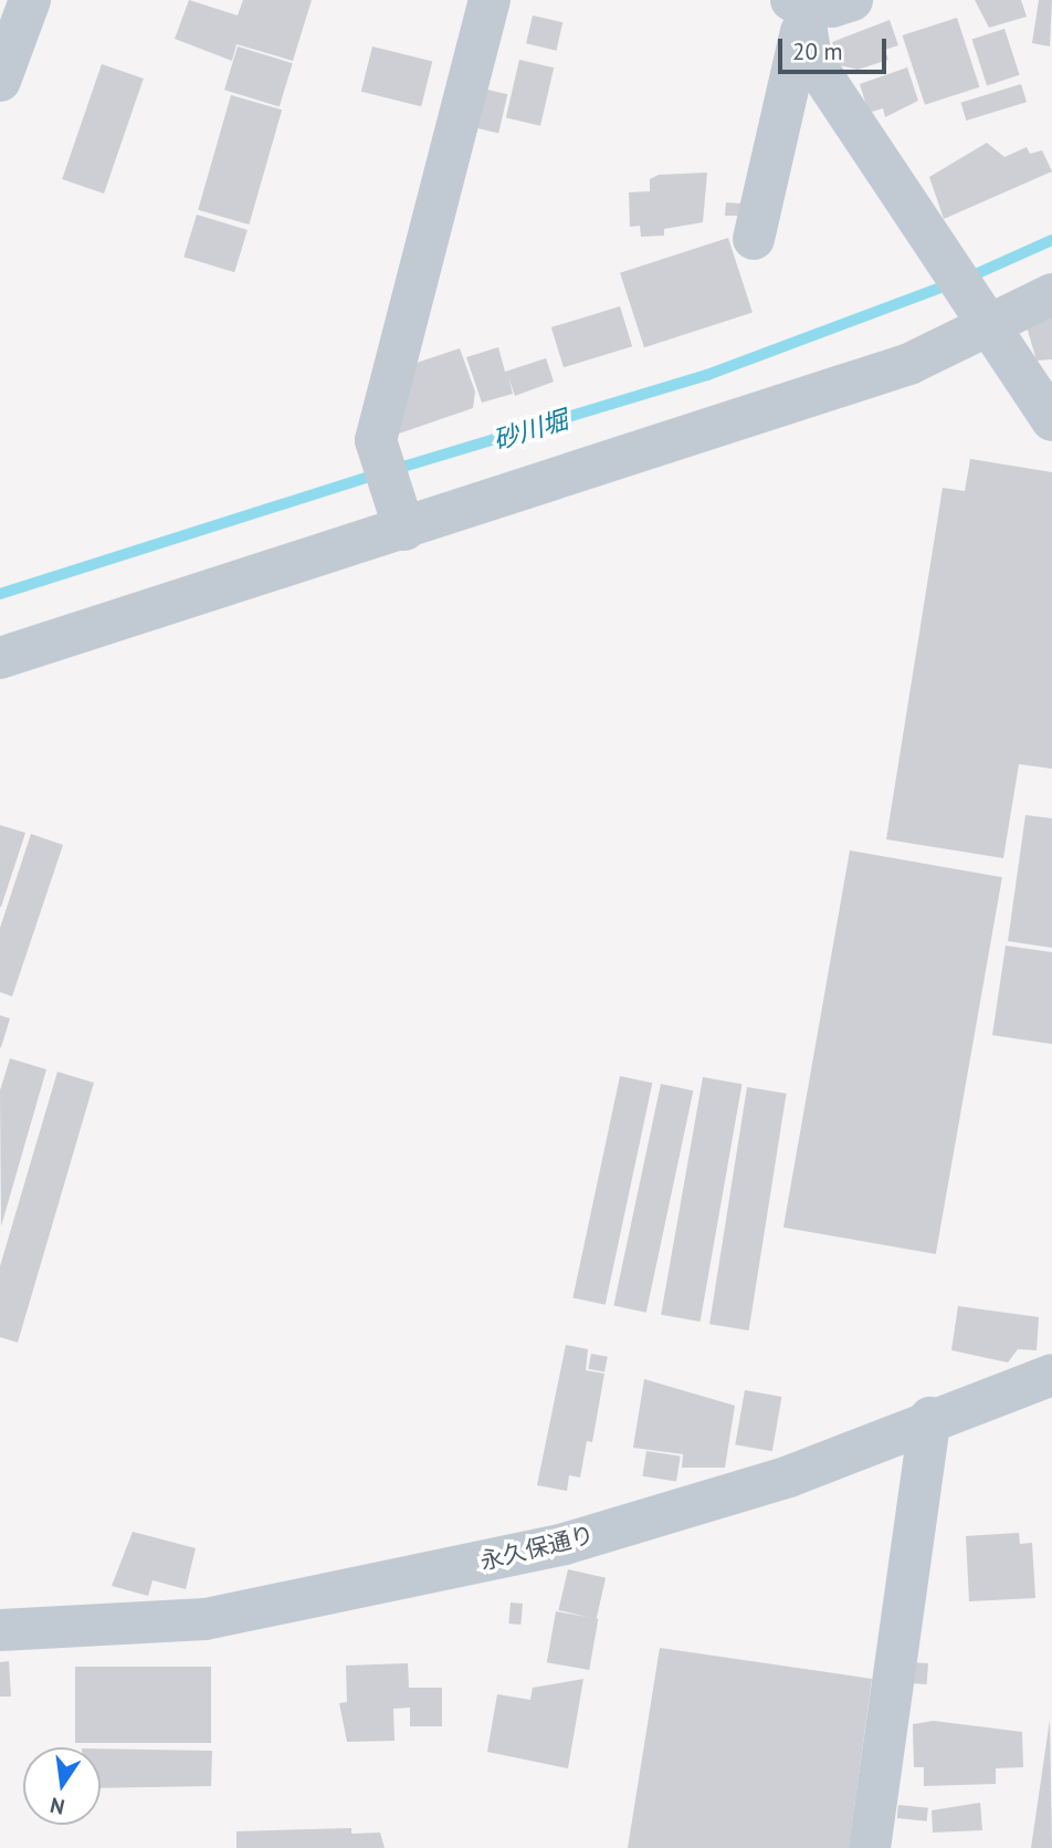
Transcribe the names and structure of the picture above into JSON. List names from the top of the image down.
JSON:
{
  "streets": {
    "street": ["永久保通り"]
  },
  "water": ["砂川堀"],
  "scale_bar": "20 m",
  "north": "bottom"
}
